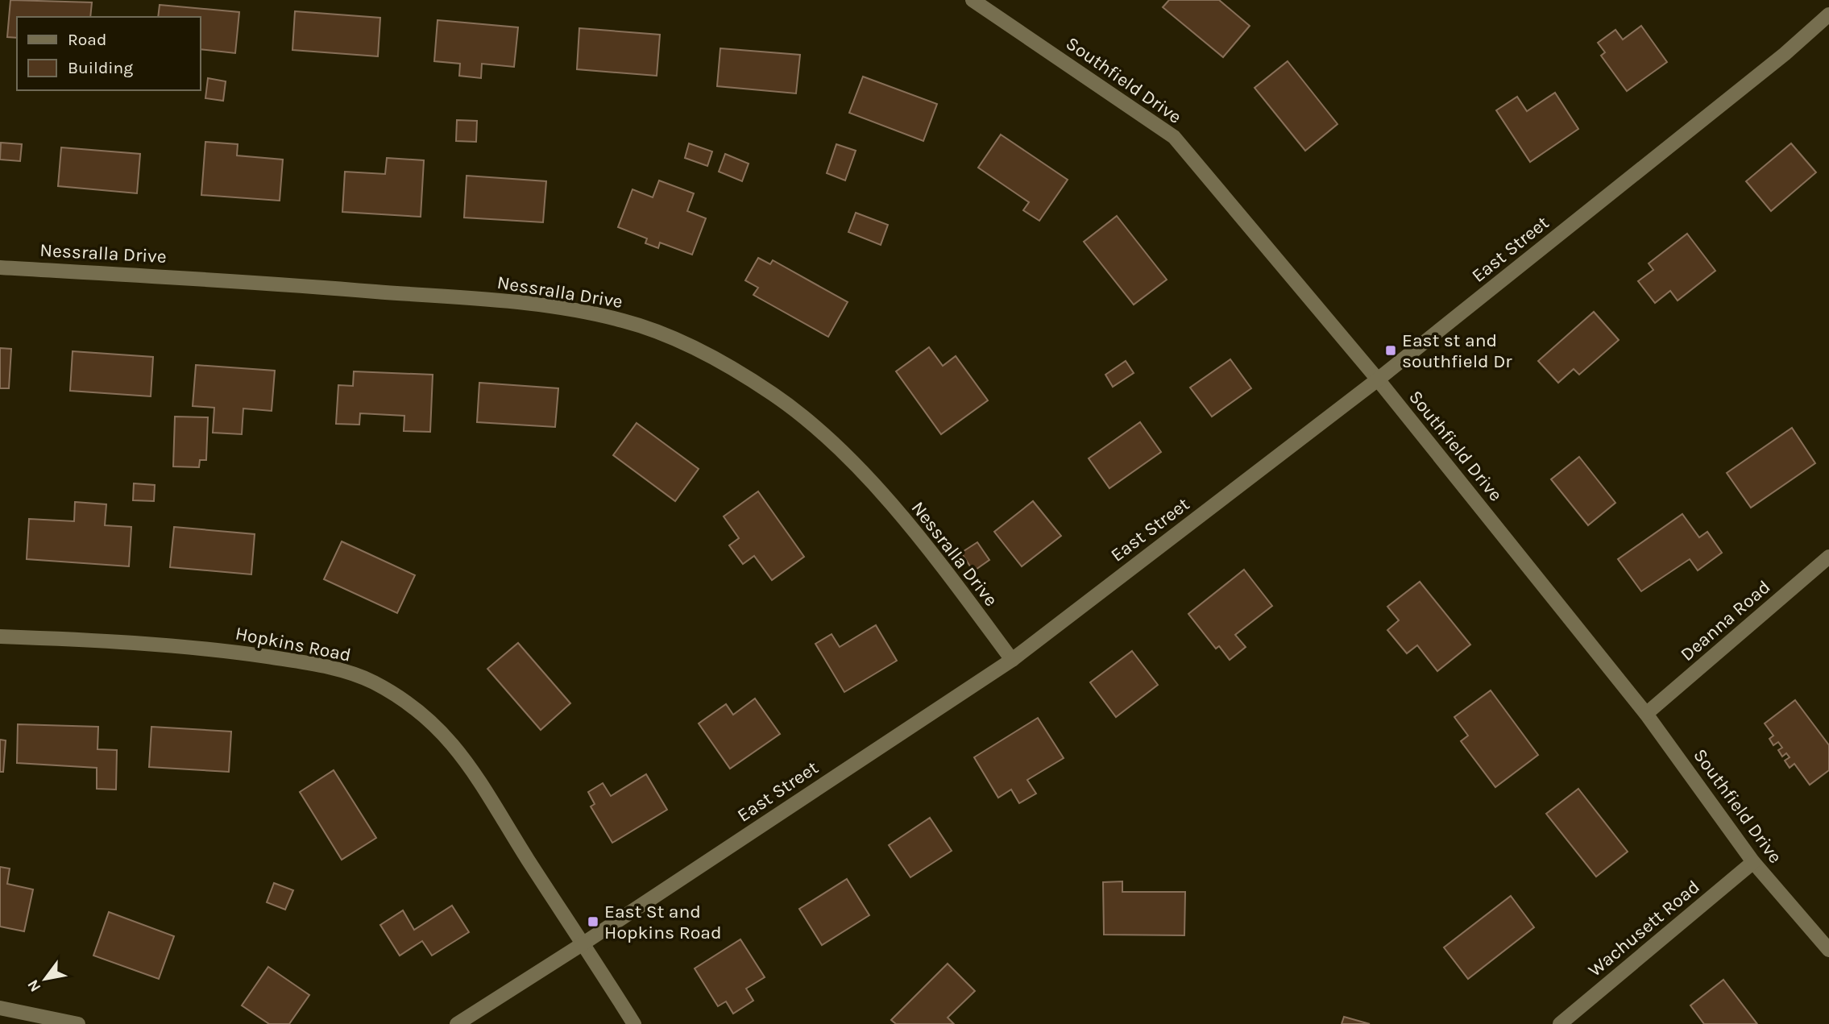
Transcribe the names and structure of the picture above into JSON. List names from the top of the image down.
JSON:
{
  "streets": {
    "street": [
      "Southfield Drive",
      "East Street",
      "Nessralla Drive",
      "Deanna Road",
      "Hopkins Road",
      "Wachusett Road"
    ]
  },
  "crossings": [
    ["Southfield Drive", "East Street"],
    ["Southfield Drive", "Deanna Road"],
    ["Southfield Drive", "Wachusett Road"],
    ["East Street", "Nessralla Drive"],
    ["East Street", "Hopkins Road"]
  ],
  "places": {
    "transit": ["East st and southfield Dr", "East St and Hopkins Road"]
  },
  "legend": ["Road", "Building"],
  "north": "bottom left"
}
